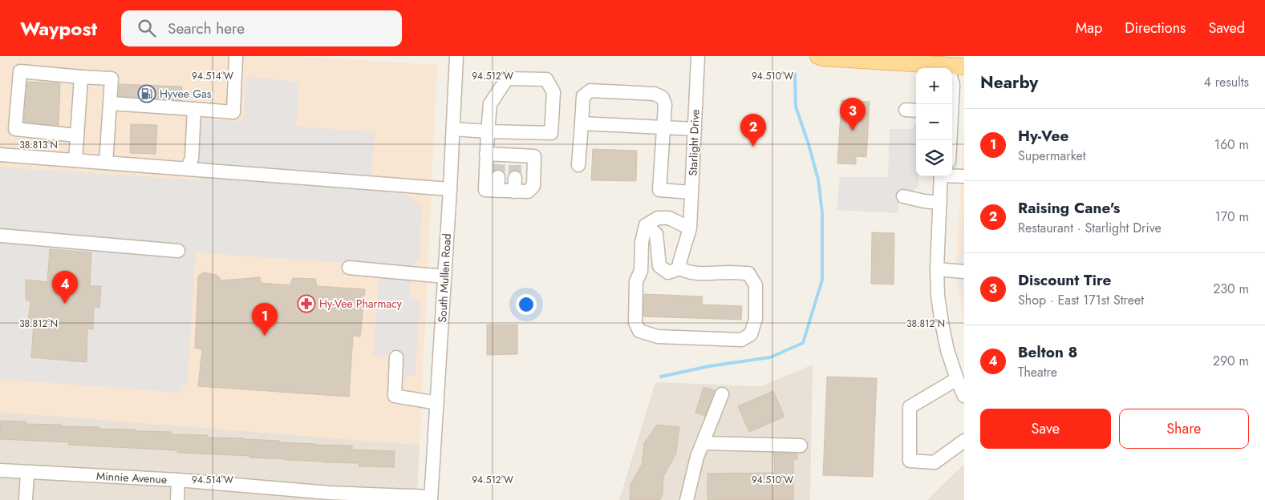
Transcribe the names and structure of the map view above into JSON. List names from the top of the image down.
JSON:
{
  "streets": {
    "street": ["Starlight Drive", "South Mullen Road", "Minnie Avenue"]
  },
  "crossings": [
    ["South Mullen Road", "Minnie Avenue"]
  ],
  "places": {
    "fuel station": ["Hyvee Gas"],
    "pharmacy": ["Hy-Vee Pharmacy"]
  },
  "page": {
    "header": "Waypost",
    "search": "Search here",
    "nav": ["Map", "Directions", "Saved"],
    "heading": ["Nearby", "4 results"],
    "map_buttons": ["+", "−"],
    "pins": [
      "3",
      "2",
      "4",
      "1"
    ],
    "list": [
      {
        "mark": "1",
        "name": "Hy-Vee",
        "note": "Supermarket",
        "value": "160 m"
      },
      {
        "mark": "2",
        "name": "Raising Cane's",
        "note": "Restaurant · Starlight Drive",
        "value": "170 m"
      },
      {
        "mark": "3",
        "name": "Discount Tire",
        "note": "Shop · East 171st Street",
        "value": "230 m"
      },
      {
        "mark": "4",
        "name": "Belton 8",
        "note": "Theatre",
        "value": "290 m"
      }
    ],
    "buttons": ["Save", "Share"]
  },
  "coordinates": [
    "94.514°W",
    "94.512°W",
    "94.510°W",
    "38.813°N",
    "38.812°N"
  ]
}
